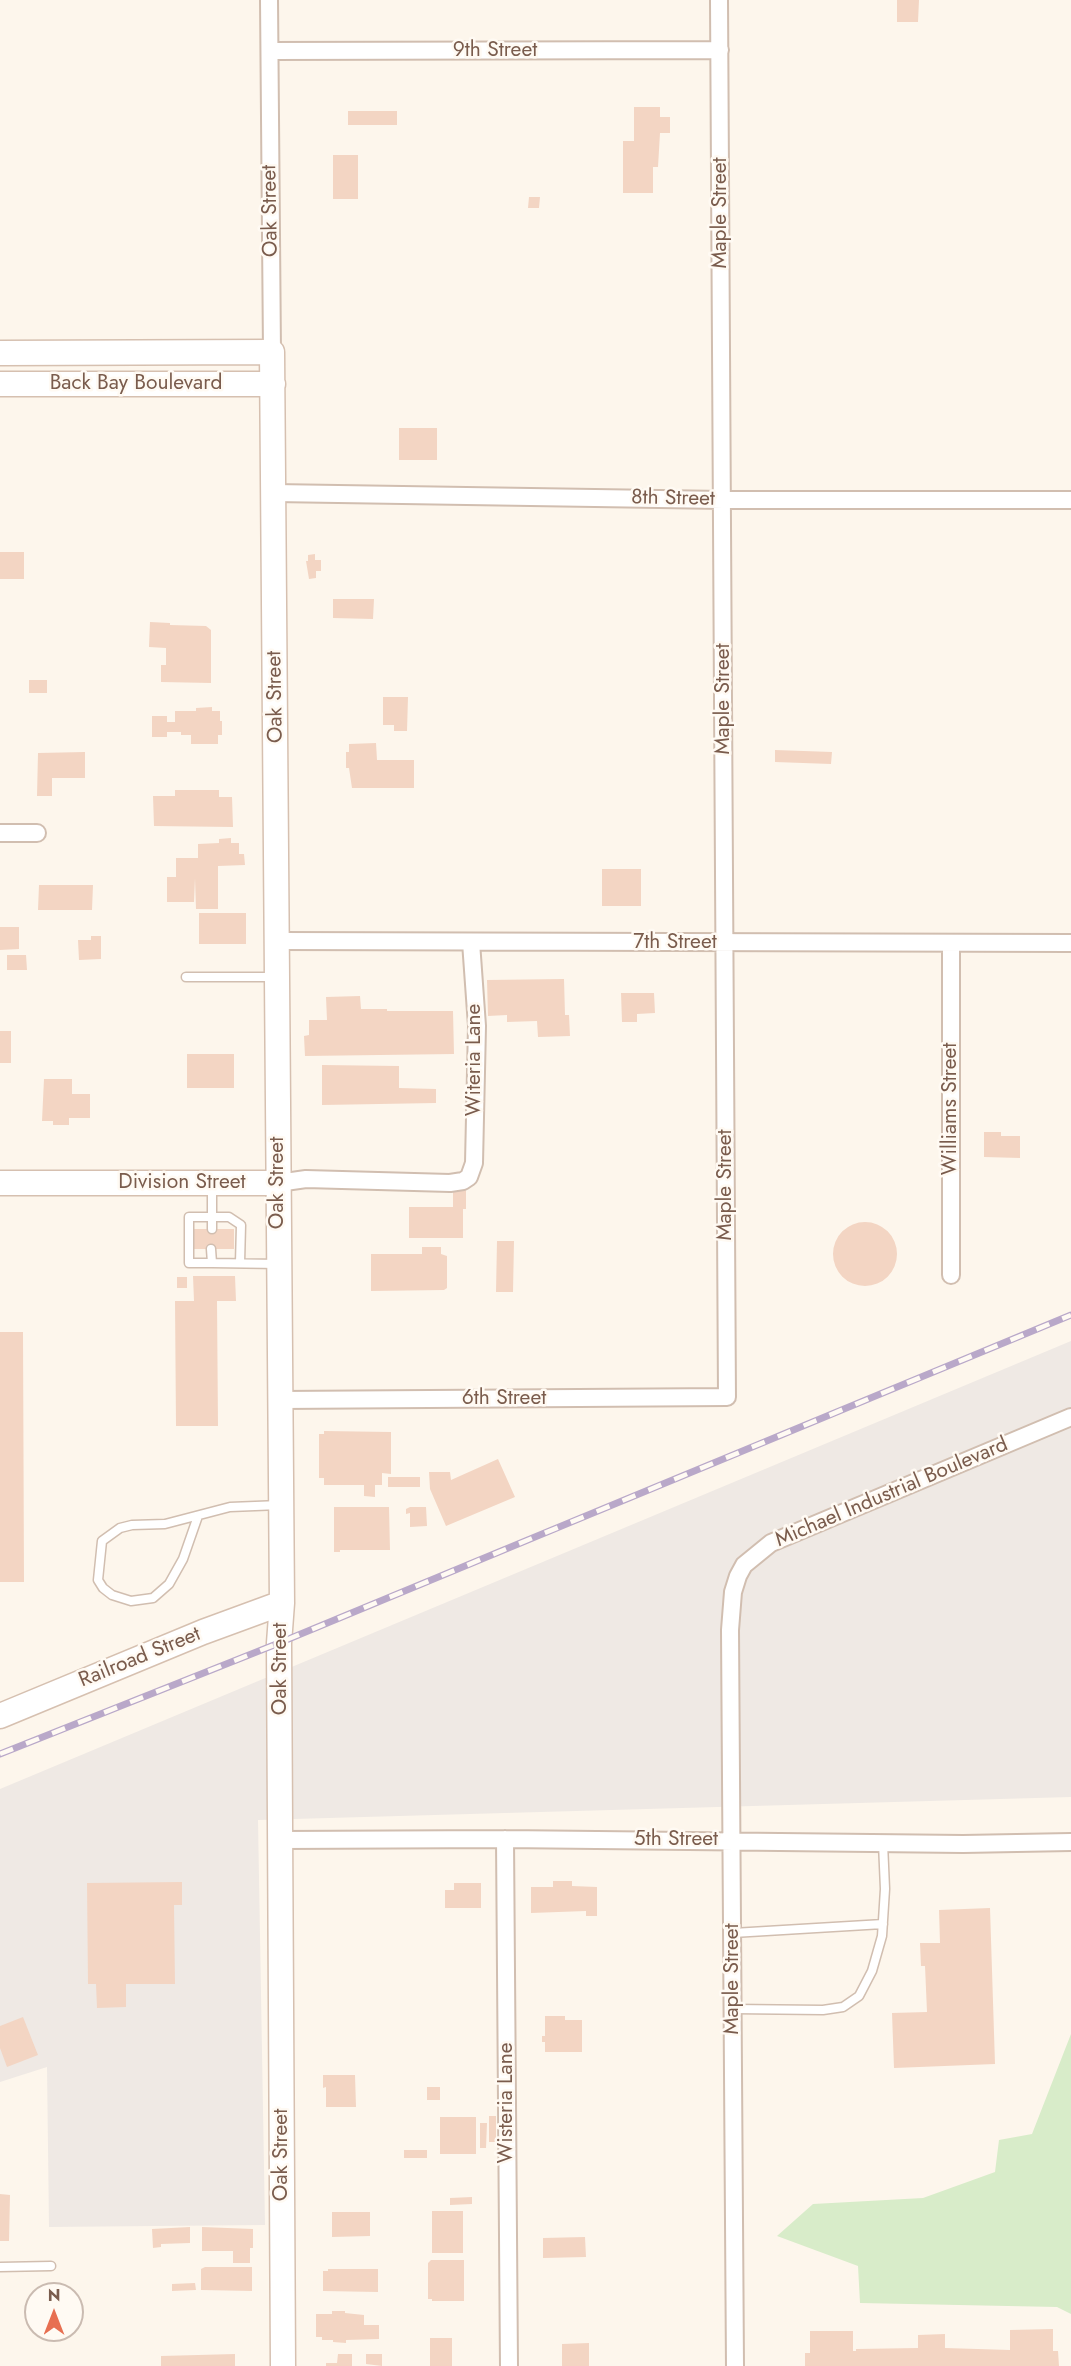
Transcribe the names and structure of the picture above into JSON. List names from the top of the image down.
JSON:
{
  "streets": {
    "main road": [
      "Oak Street",
      "Back Bay Boulevard",
      "Division Street",
      "Railroad Street"
    ],
    "street": [
      "9th Street",
      "Maple Street",
      "8th Street",
      "7th Street",
      "Witeria Lane",
      "Williams Street",
      "6th Street",
      "Michael Industrial Boulevard",
      "5th Street",
      "Wisteria Lane"
    ]
  },
  "crossings": [
    ["9th Street", "Oak Street"],
    ["9th Street", "Maple Street"],
    ["Oak Street", "Back Bay Boulevard"],
    ["Oak Street", "8th Street"],
    ["Oak Street", "7th Street"],
    ["Oak Street", "Division Street"],
    ["Oak Street", "6th Street"],
    ["Oak Street", "Railroad Street"],
    ["Oak Street", "5th Street"],
    ["Maple Street", "8th Street"],
    ["Maple Street", "7th Street"],
    ["Maple Street", "6th Street"],
    ["Maple Street", "Michael Industrial Boulevard"],
    ["Maple Street", "5th Street"],
    ["7th Street", "Witeria Lane"],
    ["7th Street", "Williams Street"],
    ["Witeria Lane", "Division Street"],
    ["5th Street", "Wisteria Lane"]
  ],
  "north": "top"
}
